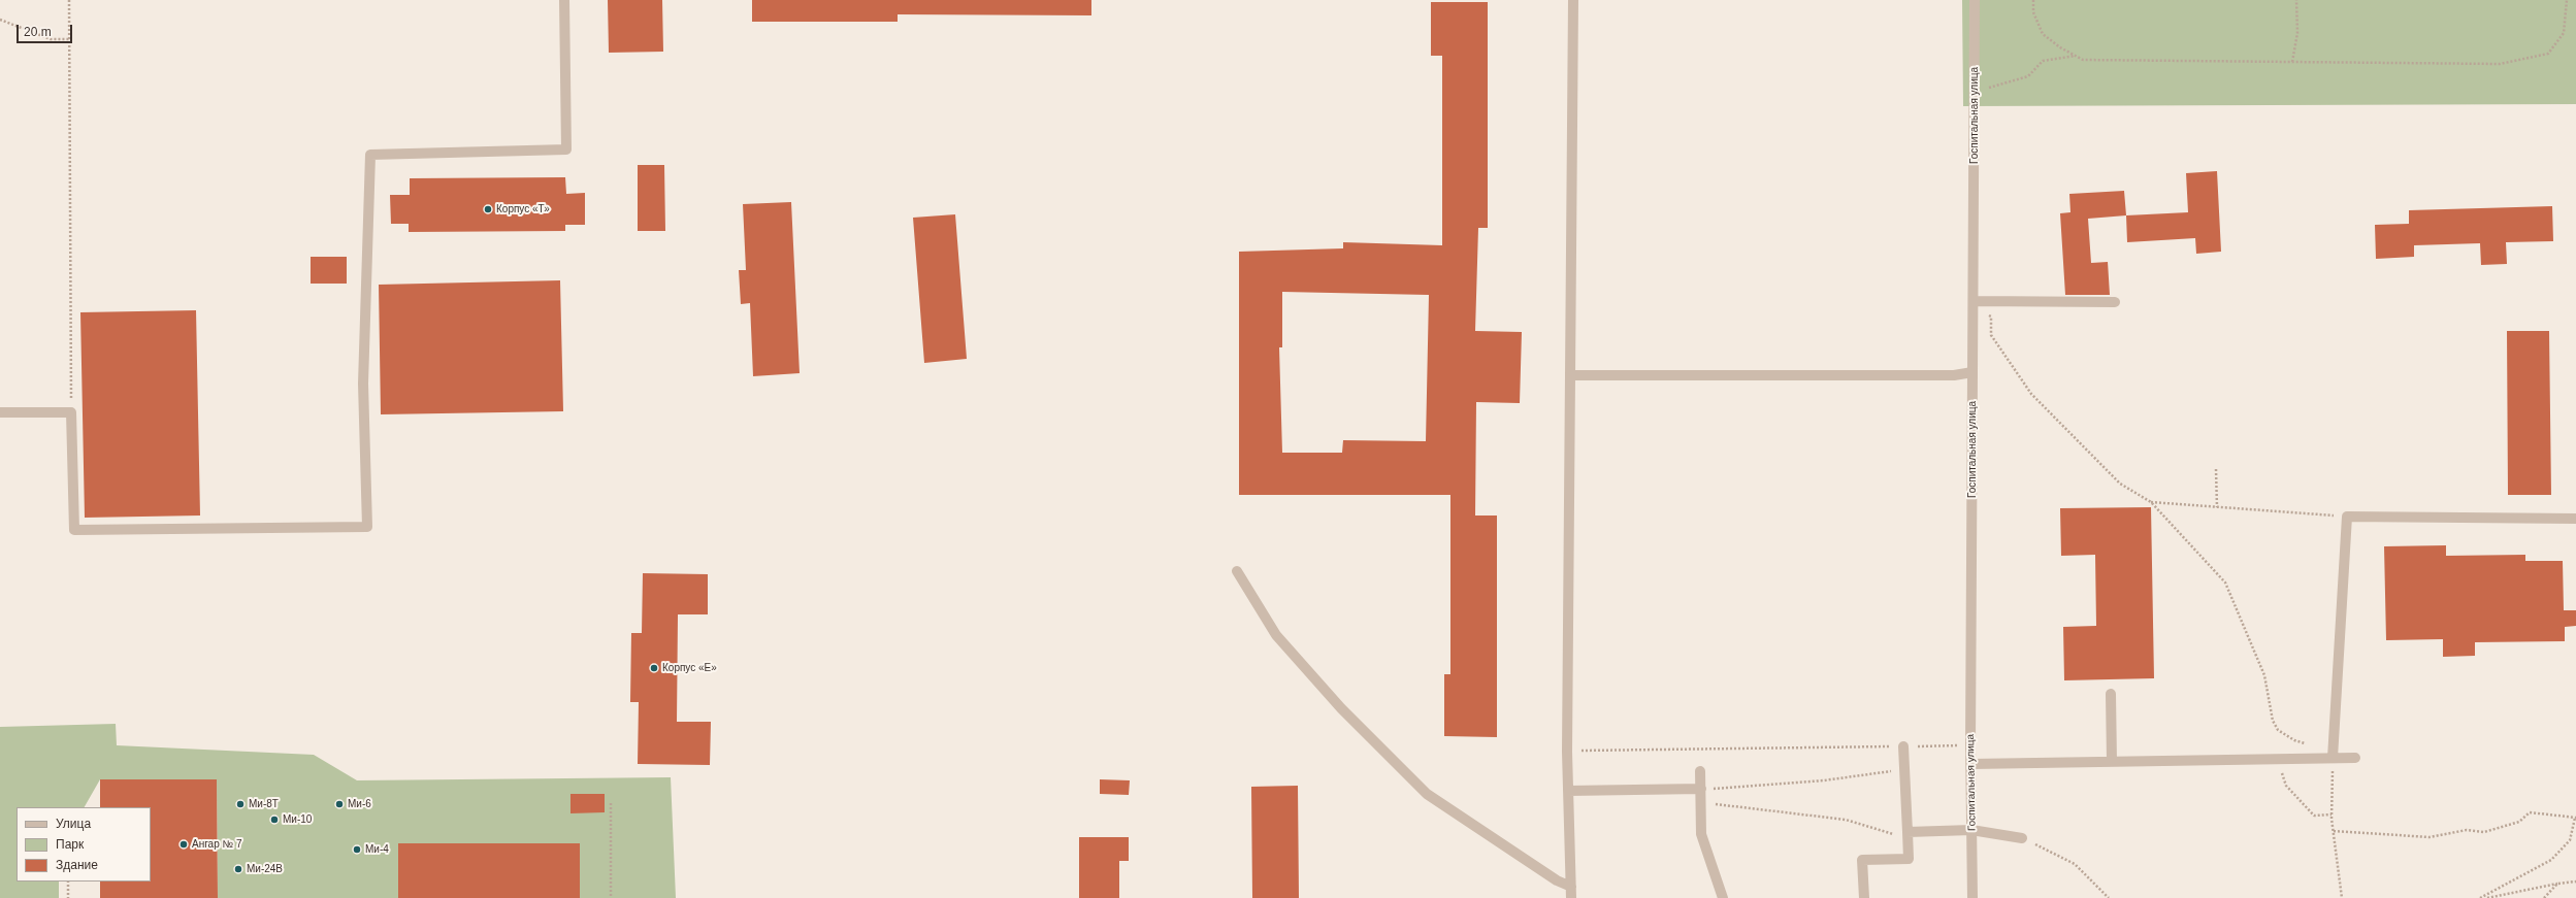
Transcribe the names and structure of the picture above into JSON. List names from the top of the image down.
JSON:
{
  "streets": {
    "street": ["Госпитальная улица"]
  },
  "places": [
    "Корпус «Т»",
    "Корпус «Е»",
    "Ми-8Т",
    "Ми-6",
    "Ми-10",
    "Ангар № 7",
    "Ми-4",
    "Ми-24В"
  ],
  "legend": ["Улица", "Парк", "Здание"],
  "scale_bar": "20 m"
}
